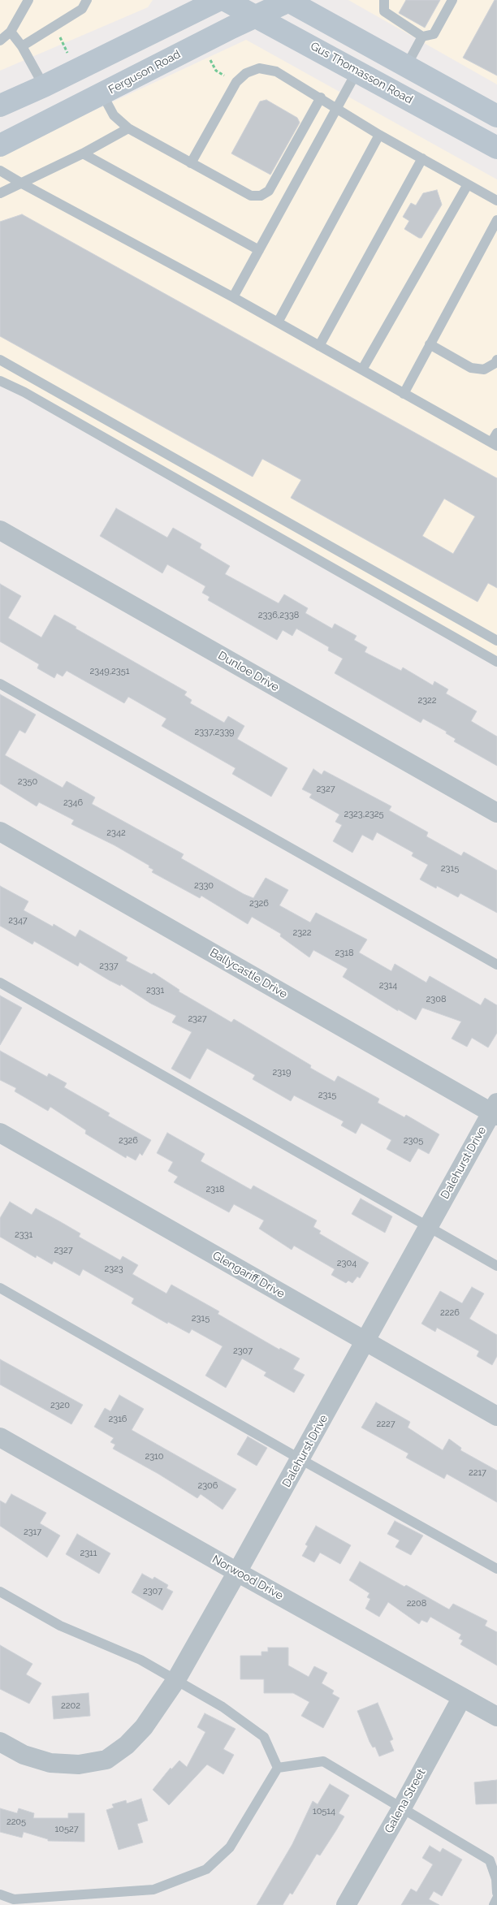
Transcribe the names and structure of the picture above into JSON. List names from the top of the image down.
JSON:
{
  "streets": {
    "main road": ["Ferguson Road", "Gus Thomasson Road"],
    "street": [
      "Dunloe Drive",
      "Ballycastle Drive",
      "Dalehurst Drive",
      "Glengariff Drive",
      "Norwood Drive",
      "Galena Street"
    ]
  },
  "crossings": [
    ["Ferguson Road", "Gus Thomasson Road"],
    ["Ballycastle Drive", "Dalehurst Drive"],
    ["Dalehurst Drive", "Glengariff Drive"],
    ["Dalehurst Drive", "Norwood Drive"],
    ["Norwood Drive", "Galena Street"]
  ],
  "house_numbers": [
    "2336,2338",
    "2349,2351",
    "2322",
    "2337,2339",
    "2350",
    "2327",
    "2346",
    "2323,2325",
    "2342",
    "2315",
    "2330",
    "2326",
    "2347",
    "2322",
    "2318",
    "2337",
    "2314",
    "2331",
    "2308",
    "2327",
    "2319",
    "2315",
    "2326",
    "2305",
    "2318",
    "2331",
    "2327",
    "2304",
    "2323",
    "2226",
    "2315",
    "2307",
    "2320",
    "2316",
    "2227",
    "2310",
    "2217",
    "2306",
    "2317",
    "2311",
    "2307",
    "2208",
    "2202",
    "10514",
    "2205",
    "10527"
  ]
}
